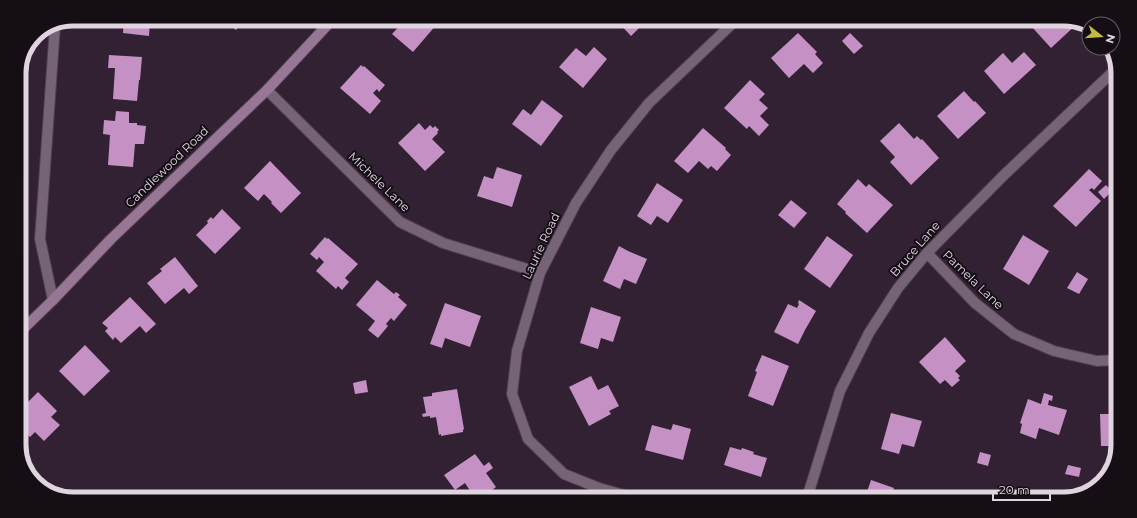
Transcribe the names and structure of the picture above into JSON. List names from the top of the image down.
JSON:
{
  "streets": {
    "street": [
      "Candlewood Road",
      "Michele Lane",
      "Laurie Road",
      "Bruce Lane",
      "Pamela Lane"
    ]
  },
  "crossings": [
    ["Candlewood Road", "Michele Lane"],
    ["Michele Lane", "Laurie Road"],
    ["Bruce Lane", "Pamela Lane"]
  ],
  "scale_bar": "20 m",
  "north": "right"
}
